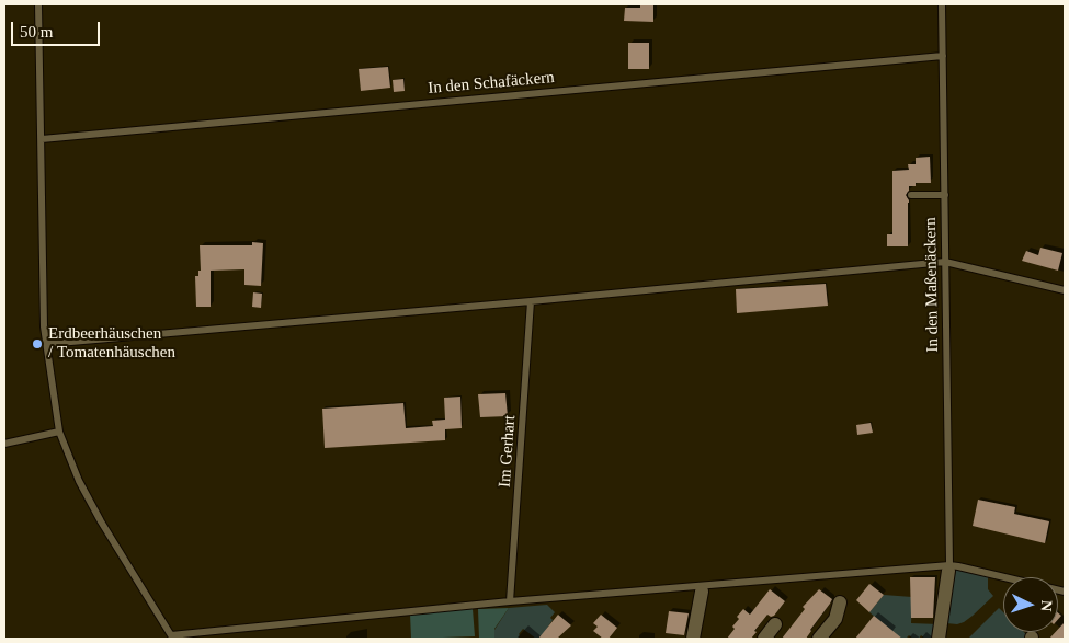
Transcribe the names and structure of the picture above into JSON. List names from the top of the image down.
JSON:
{
  "streets": {
    "lane": ["In den Schafäckern", "In den Maßenäckern", "Im Gerhart"]
  },
  "crossings": [
    ["In den Schafäckern", "In den Maßenäckern"]
  ],
  "places": ["Erdbeerhäuschen / Tomatenhäuschen"],
  "scale_bar": "50 m",
  "north": "right"
}
